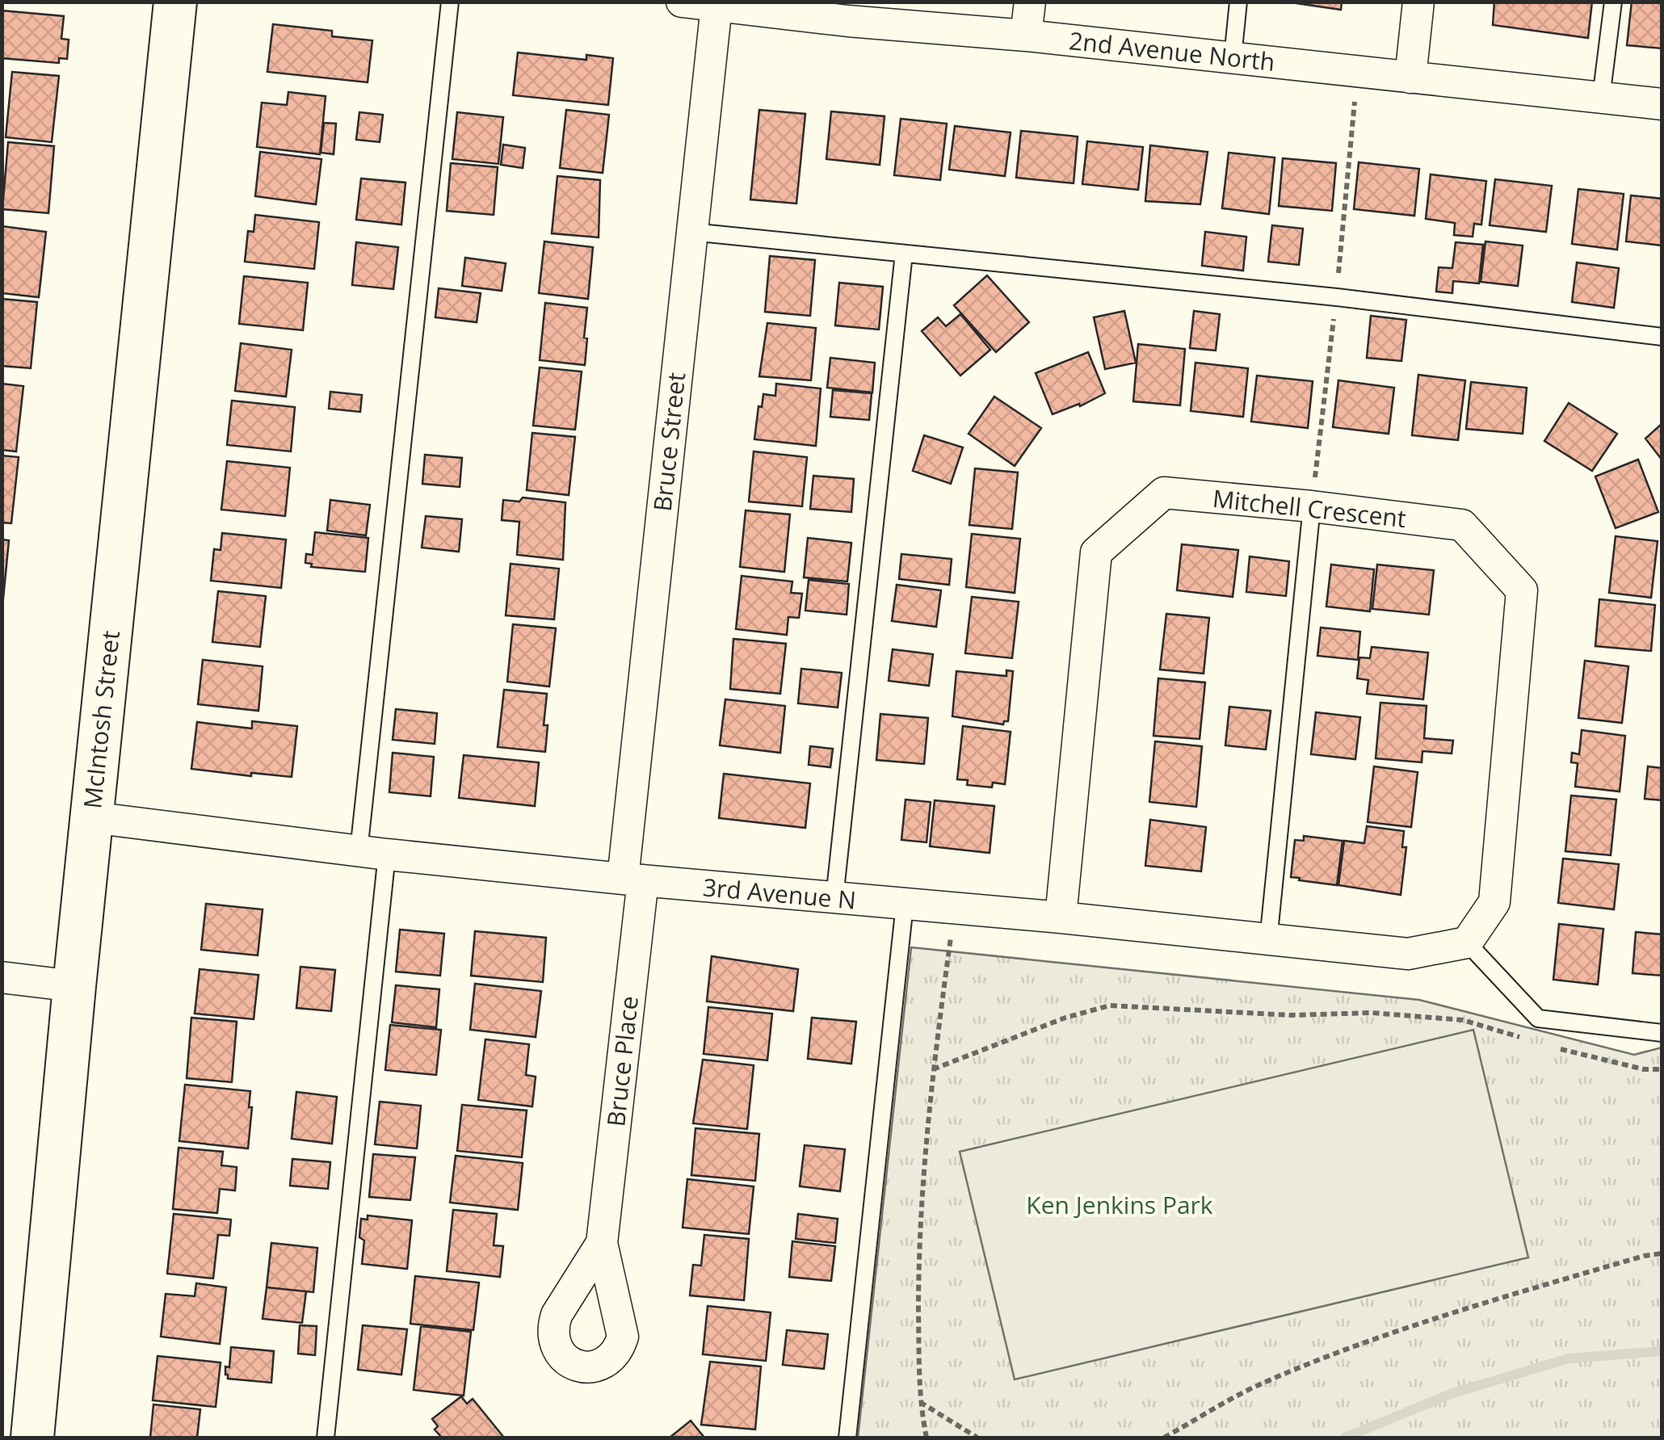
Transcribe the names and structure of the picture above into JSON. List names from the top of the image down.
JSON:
{
  "streets": {
    "street": [
      "2nd Avenue North",
      "Bruce Street",
      "Mitchell Crescent",
      "McIntosh Street",
      "3rd Avenue N",
      "Bruce Place"
    ]
  },
  "crossings": [
    ["2nd Avenue North", "Bruce Street"],
    ["Bruce Street", "3rd Avenue N"],
    ["Bruce Street", "Bruce Place"],
    ["Mitchell Crescent", "3rd Avenue N"],
    ["McIntosh Street", "3rd Avenue N"],
    ["3rd Avenue N", "Bruce Place"]
  ],
  "parks": ["Ken Jenkins Park"]
}
